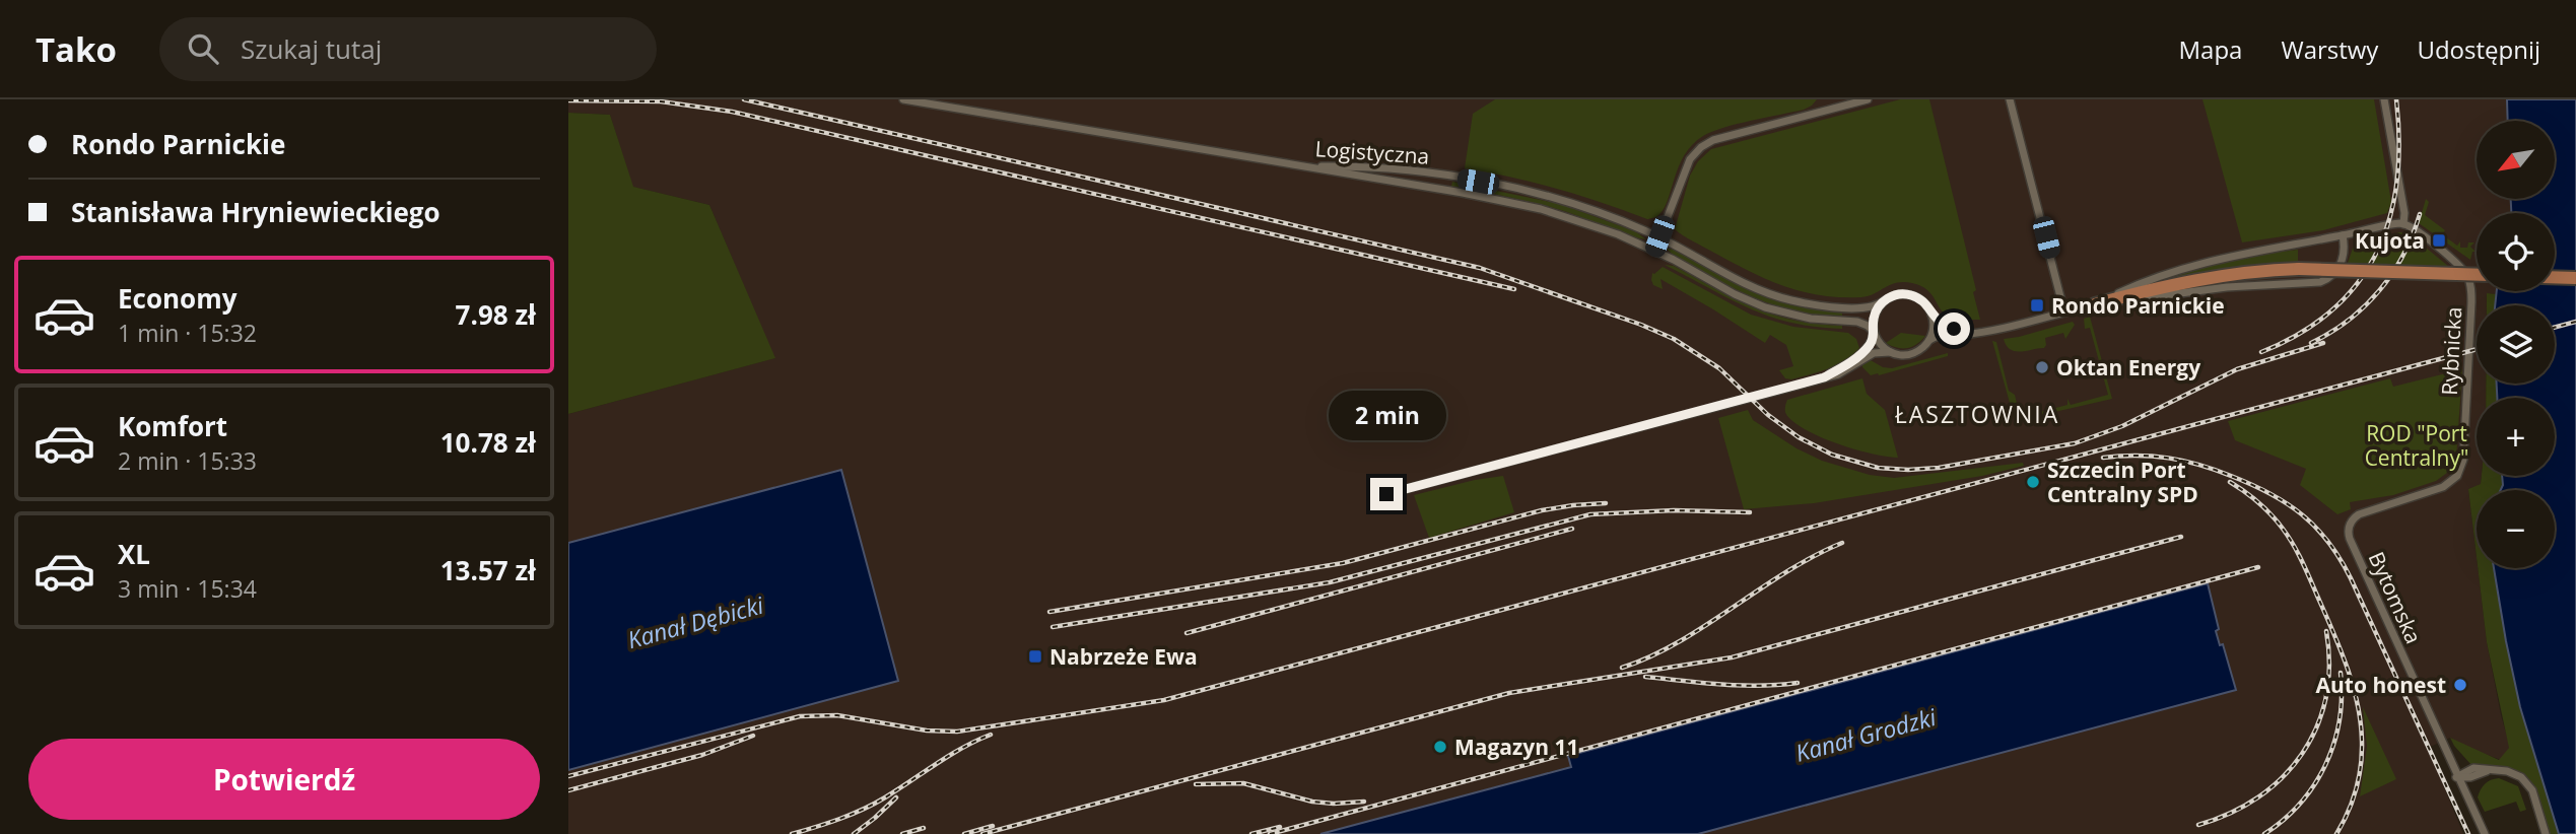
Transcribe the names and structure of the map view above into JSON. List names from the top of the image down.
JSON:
{
  "streets": {
    "street": ["Logistyczna", "Rybnicka", "Bytomska"]
  },
  "crossings": [
    ["Rybnicka", "Bytomska"]
  ],
  "districts": ["ŁASZTOWNIA"],
  "water": ["Kanał Dębicki", "Kanał Grodzki"],
  "parks": ["ROD \"Port Centralny\""],
  "places": {
    "transit": ["Kujota", "Rondo Parnickie", "Nabrzeże Ewa"],
    "other": [
      "Oktan Energy",
      "Szczecin Port Centralny SPD",
      "Auto honest",
      "Magazyn 11"
    ]
  },
  "north": "bottom left",
  "page": {
    "header": "Tako",
    "search": "Szukaj tutaj",
    "nav": ["Mapa", "Warstwy", "Udostępnij"],
    "banner": ["Rondo Parnickie", "Stanisława Hryniewieckiego"],
    "map_buttons": ["+", "−"],
    "list": [
      {
        "name": "Economy",
        "note": "1 min · 15:32",
        "value": "7.98 zł"
      },
      {
        "name": "Komfort",
        "note": "2 min · 15:33",
        "value": "10.78 zł"
      },
      {
        "name": "XL",
        "note": "3 min · 15:34",
        "value": "13.57 zł"
      }
    ],
    "bubble": "2 min",
    "buttons": "Potwierdź"
  }
}
